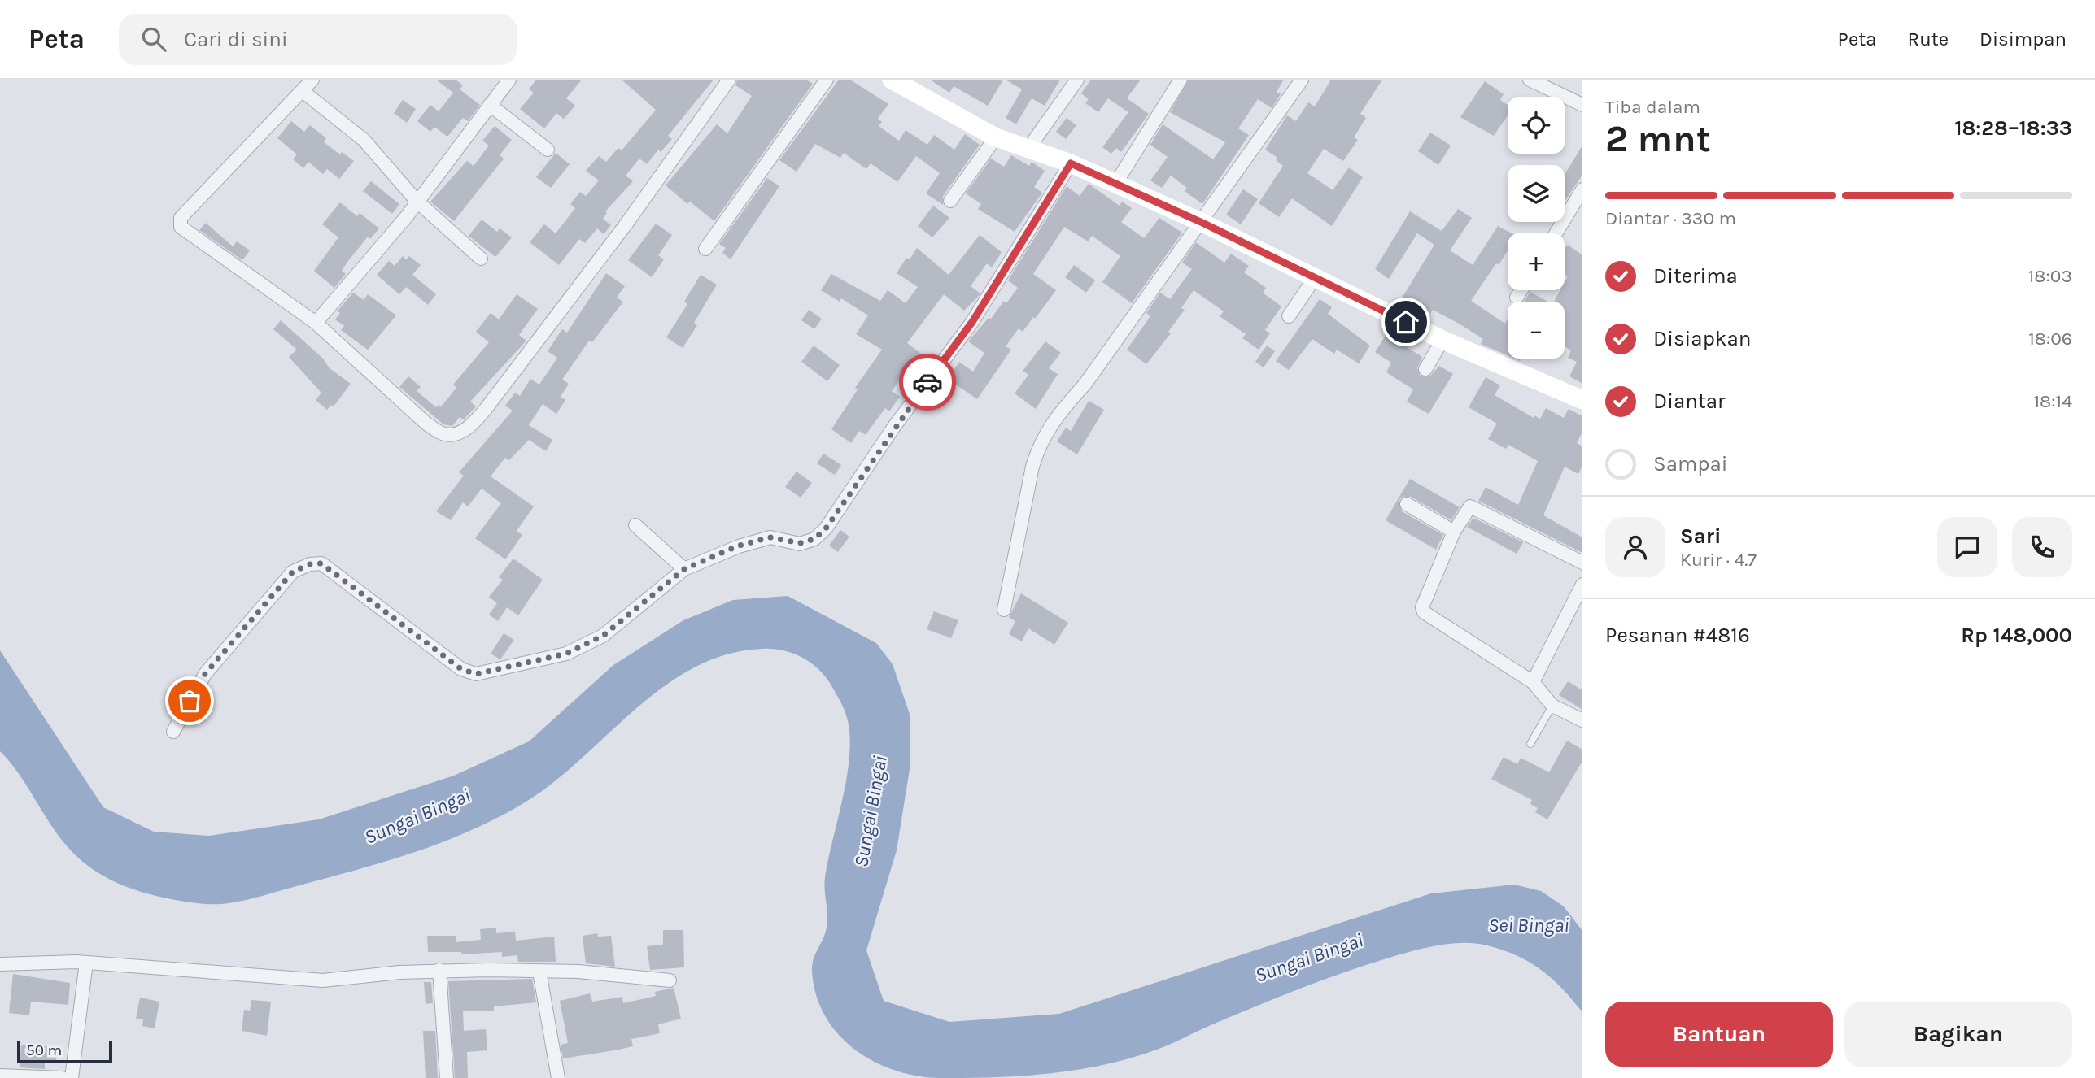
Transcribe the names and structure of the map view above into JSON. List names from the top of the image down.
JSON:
{
  "water": ["Sungai Bingai", "Sei Bingai"],
  "scale_bar": "50 m",
  "page": {
    "header": "Peta",
    "search": "Cari di sini",
    "nav": ["Peta", "Rute", "Disimpan"],
    "heading": ["2 mnt", "Tiba dalam", "18:28–18:33"],
    "panel": [
      "Sari",
      "Kurir · 4.7",
      "Pesanan #4816",
      "Rp 148,000"
    ],
    "map_buttons": ["+", "−"],
    "bar": "Diantar · 330 m",
    "list": [
      ["Diterima", "18:03"],
      ["Disiapkan", "18:06"],
      ["Diantar", "18:14"],
      "Sampai"
    ],
    "buttons": ["Bantuan", "Bagikan"],
    "scale": "50 m"
  }
}
